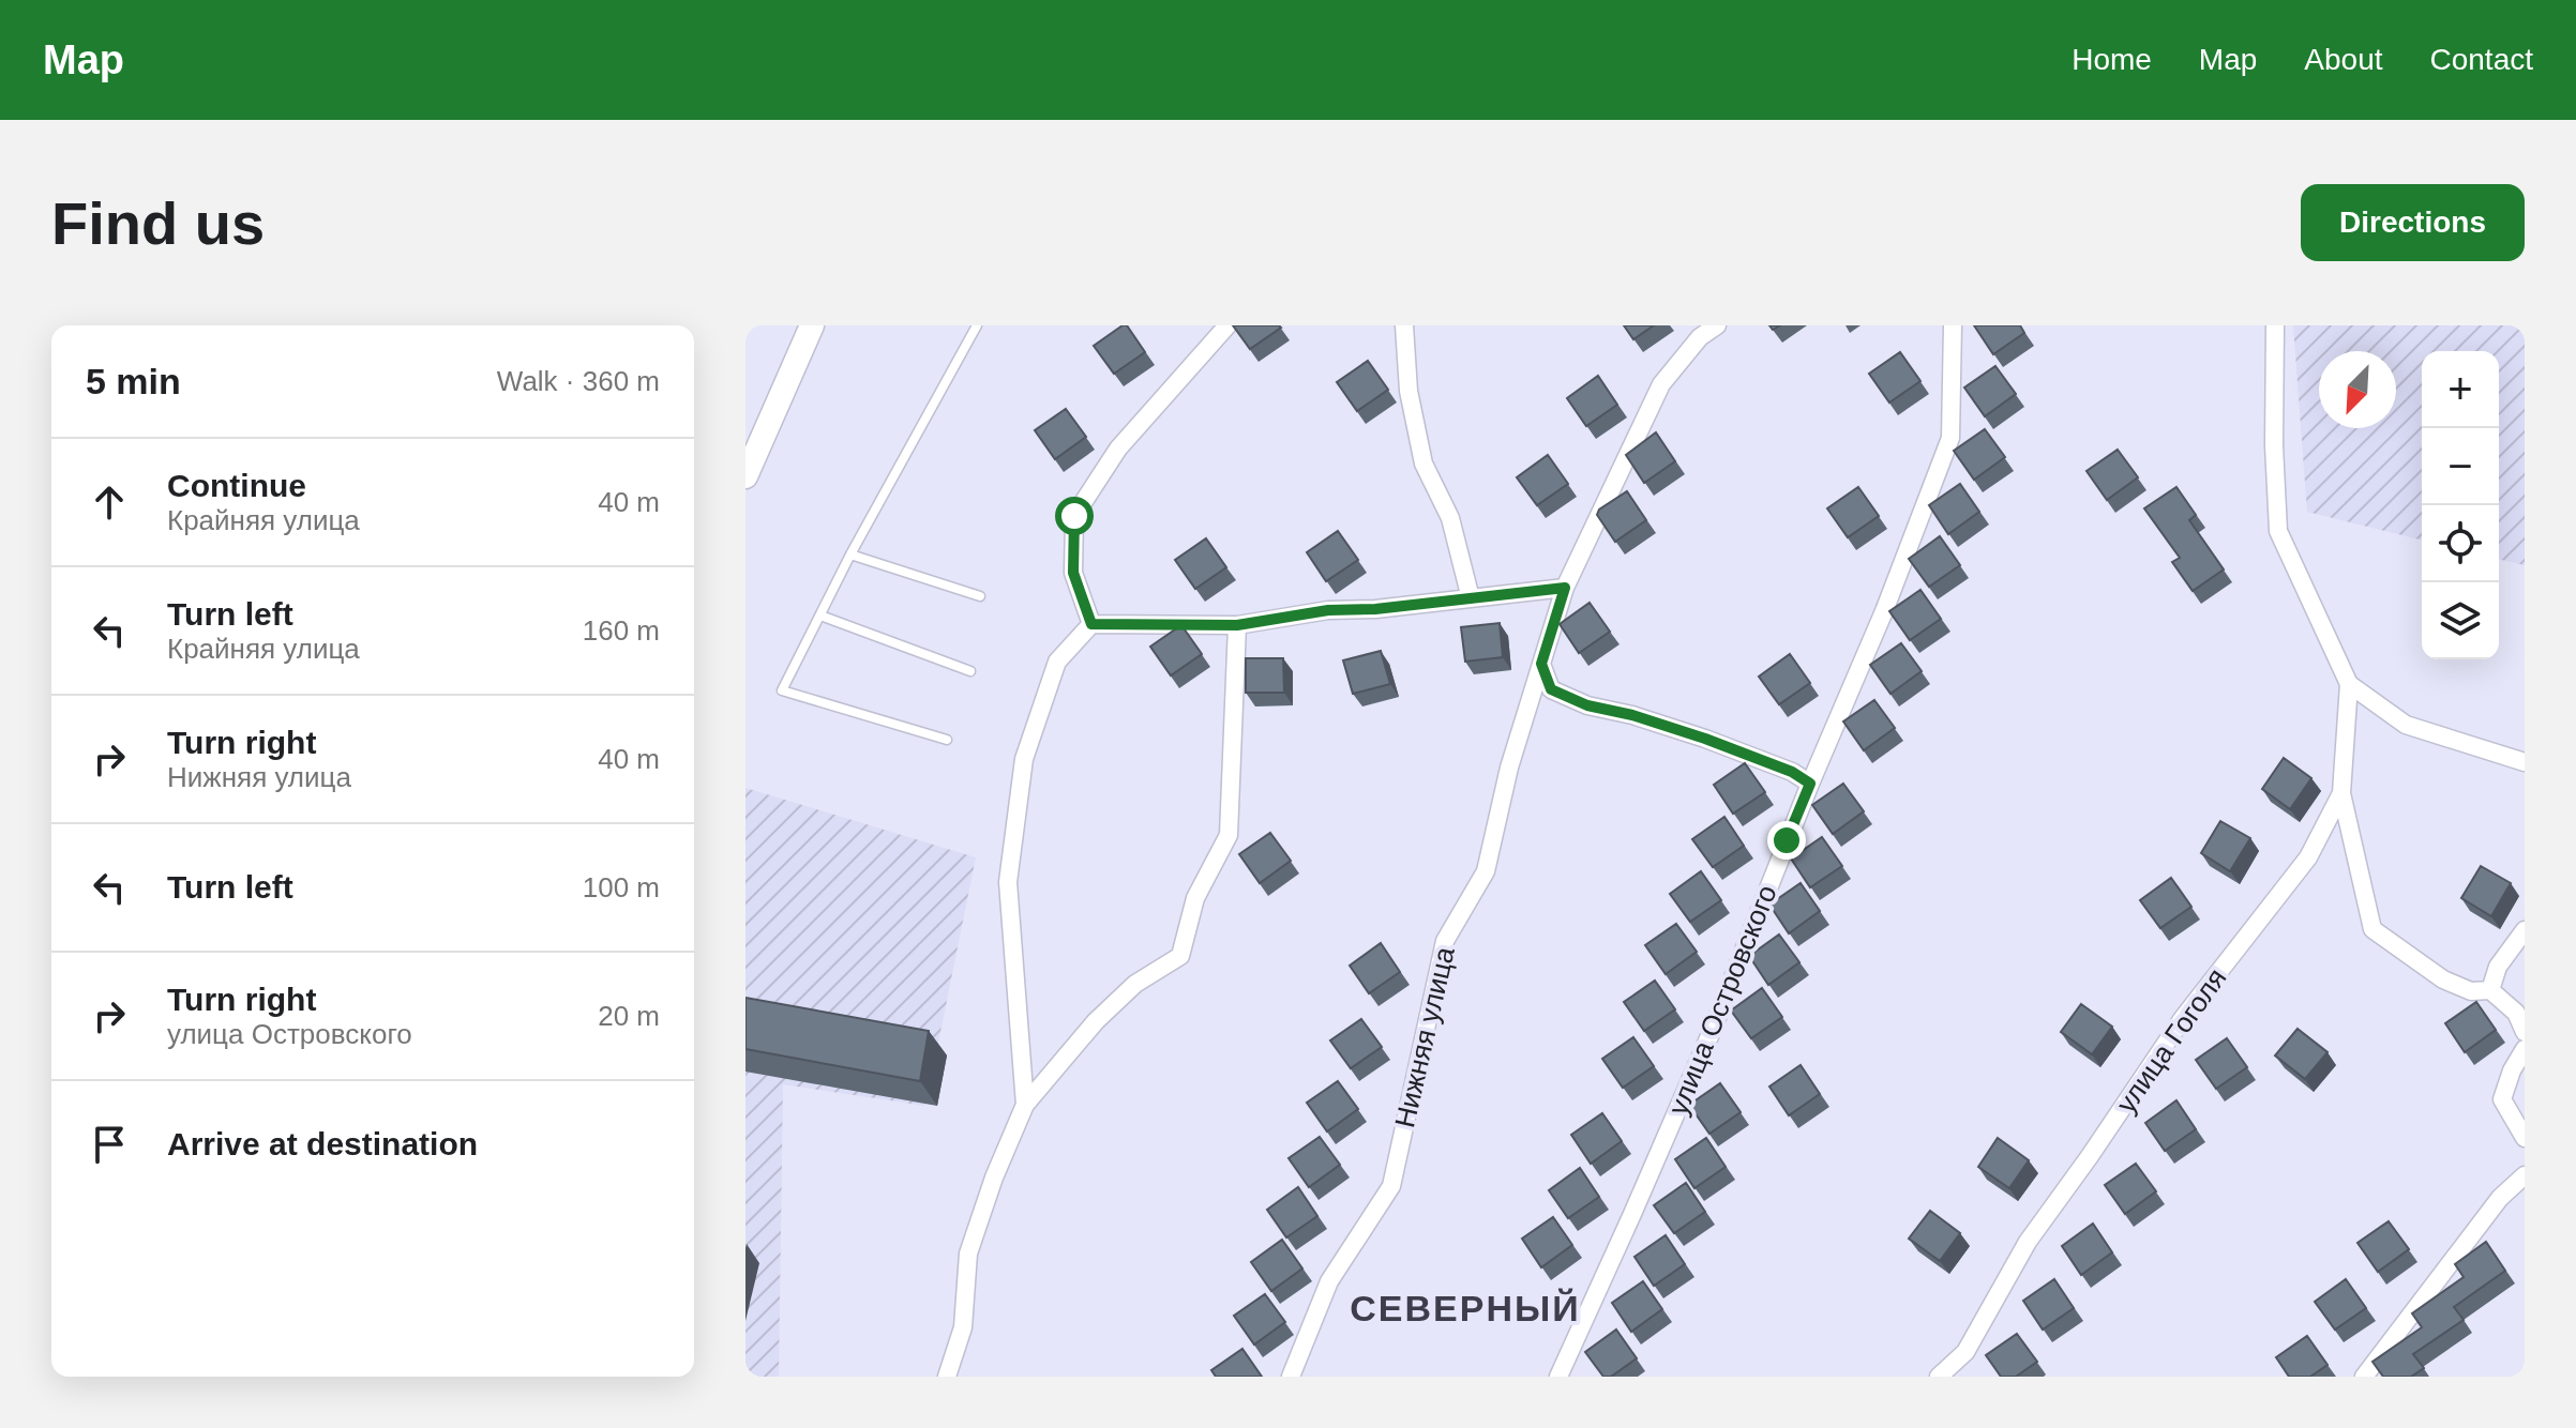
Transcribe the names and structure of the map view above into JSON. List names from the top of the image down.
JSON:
{
  "streets": {
    "street": ["улица Островского", "Нижняя улица", "улица Гоголя"]
  },
  "districts": ["СЕВЕРНЫЙ"],
  "north": "bottom left",
  "page": {
    "header": "Map",
    "nav": [
      "Home",
      "Map",
      "About",
      "Contact"
    ],
    "buttons": "Directions",
    "title": "Find us",
    "heading": ["5 min", "Walk · 360 m"],
    "map_buttons": ["+", "−"],
    "list": [
      ["Continue", "Крайняя улица", "40 m"],
      ["Turn left", "Крайняя улица", "160 m"],
      ["Turn right", "Нижняя улица", "40 m"],
      ["Turn left", "100 m"],
      ["Turn right", "улица Островского", "20 m"],
      "Arrive at destination"
    ]
  }
}
